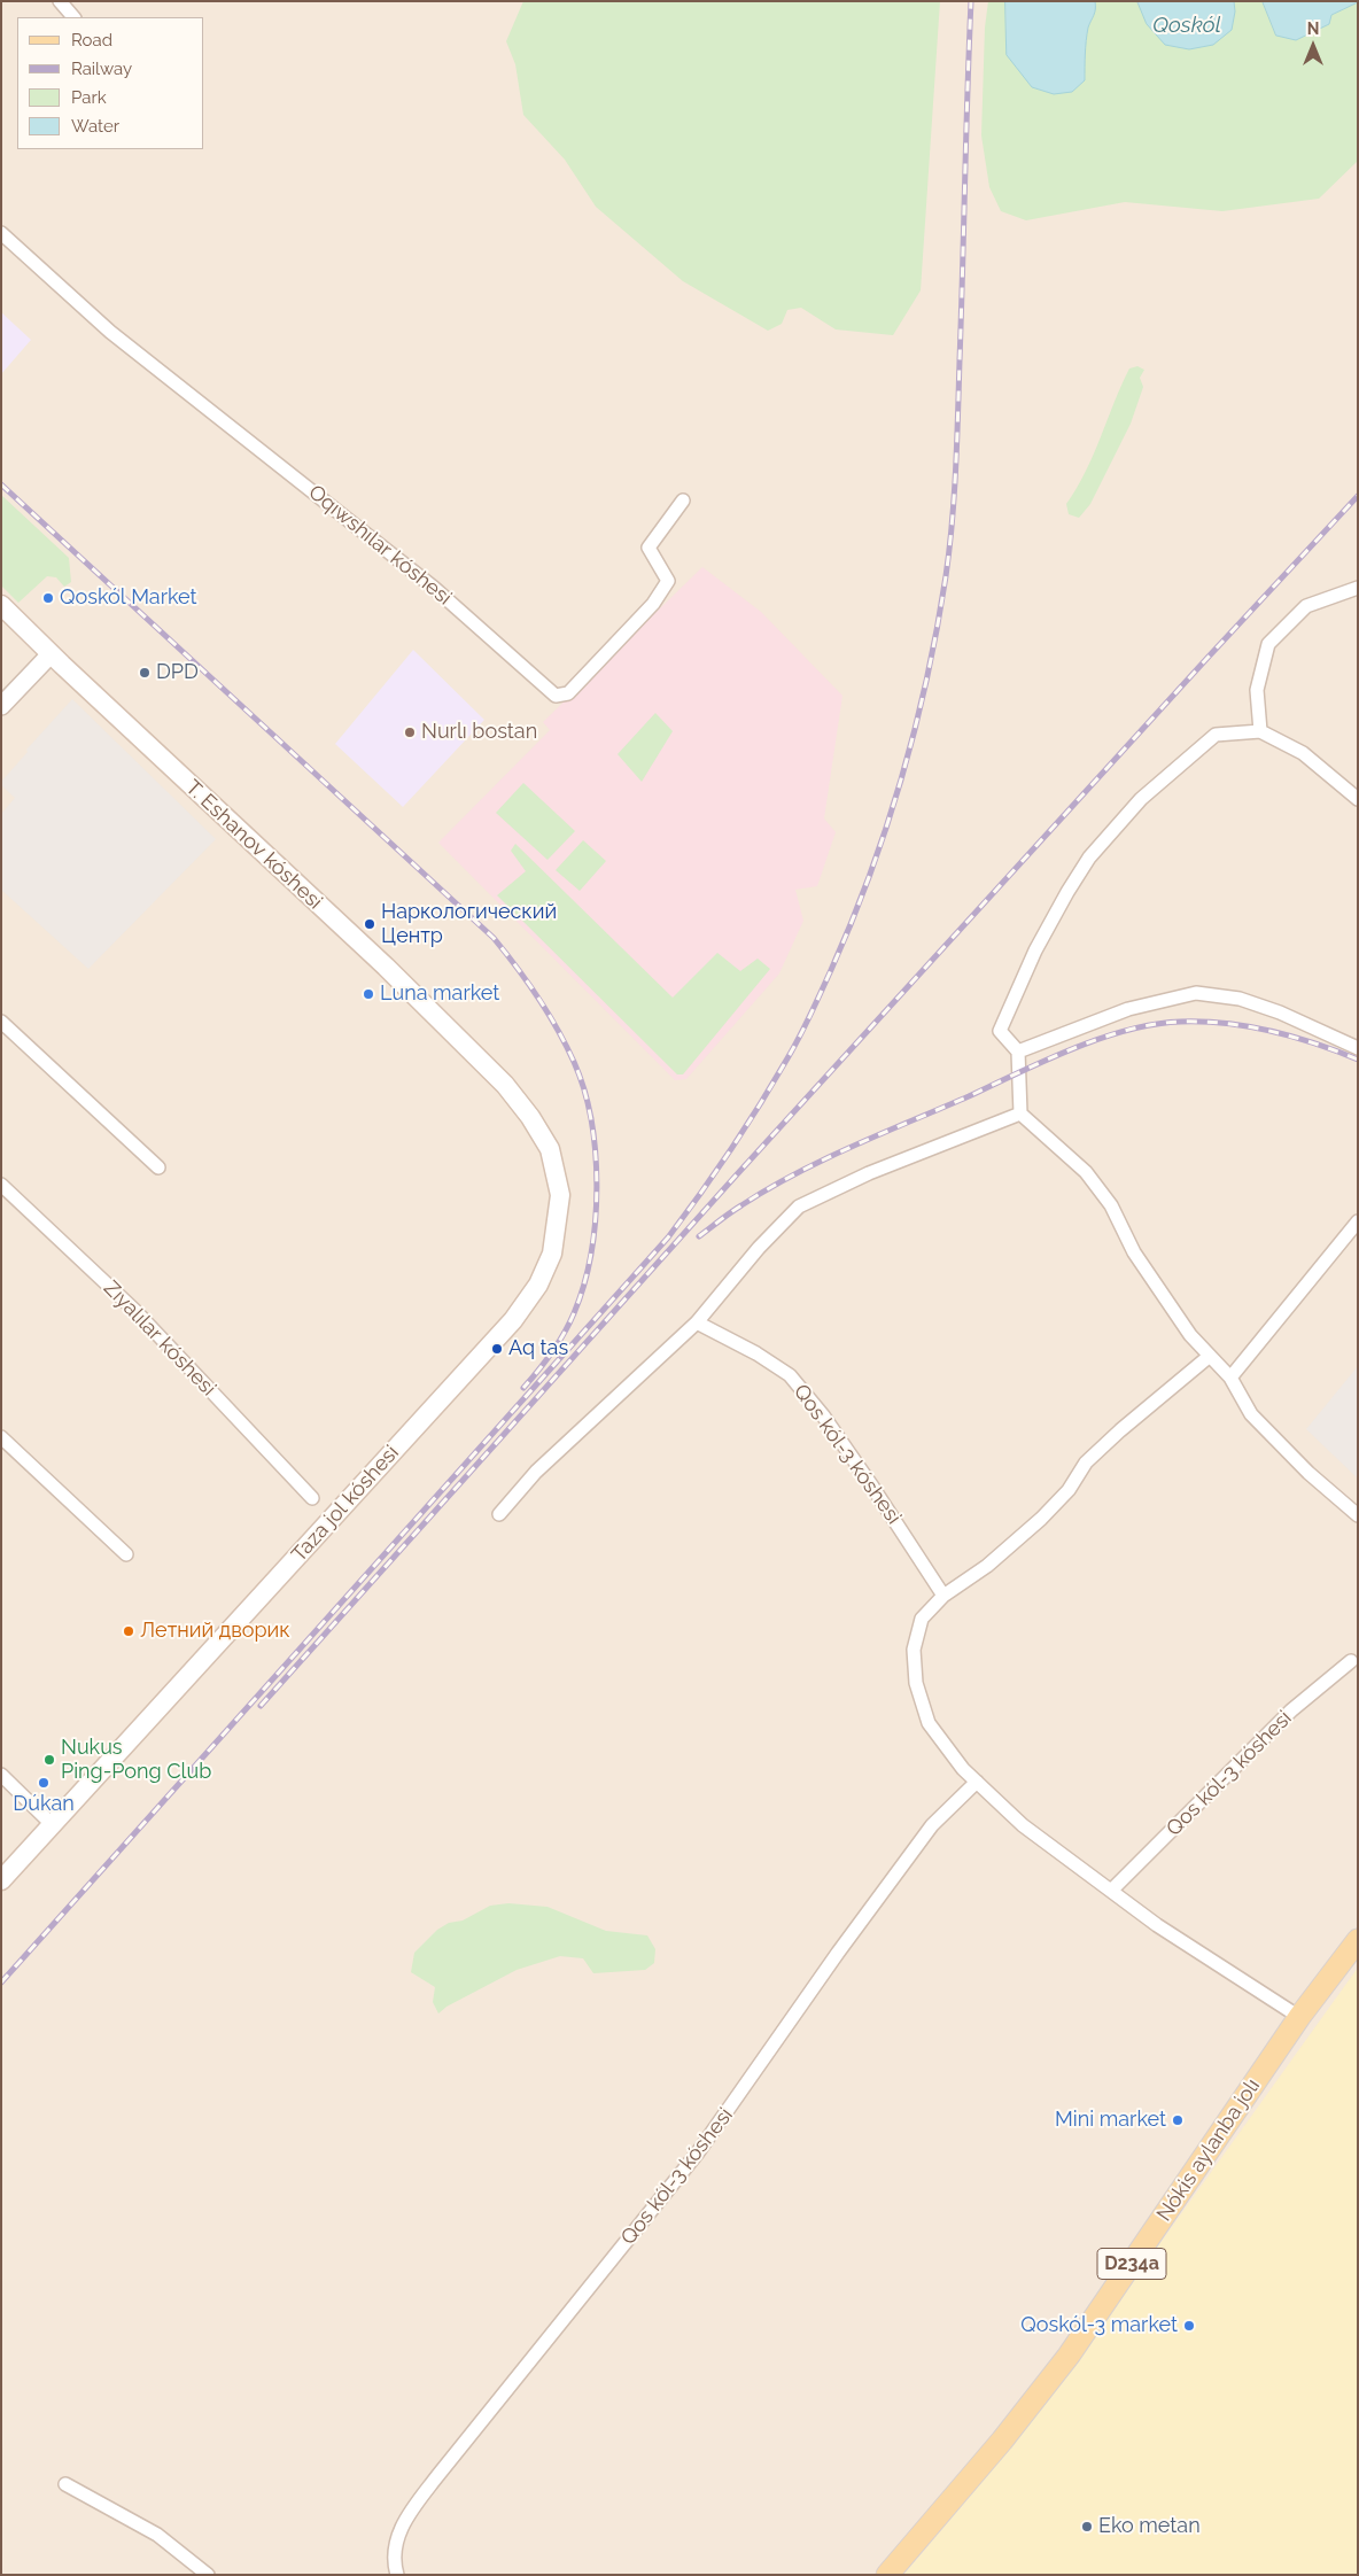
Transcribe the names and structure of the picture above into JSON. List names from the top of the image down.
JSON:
{
  "streets": {
    "main road": [
      "T. Eshanov kóshesi",
      "Taza jol kóshesi",
      "Nókis aylanba jolı",
      "D234a"
    ],
    "street": ["Oqıwshılar kóshesi", "Zıyalılar kóshesi", "Qos kól-3 kóshesi"]
  },
  "crossings": [
    ["T. Eshanov kóshesi", "Taza jol kóshesi"]
  ],
  "water": ["Qoskól"],
  "places": [
    "Qoskól Market",
    "DPD",
    "Nurlı bostan",
    "Наркологический Центр",
    "Luna market",
    "Aq tas",
    "Летний дворик",
    "Nukus Ping-Pong Club",
    "Dúkan",
    "Mini market",
    "Qoskól-3 market",
    "Eko metan"
  ],
  "legend": [
    "Road",
    "Railway",
    "Park",
    "Water"
  ],
  "north": "top"
}
